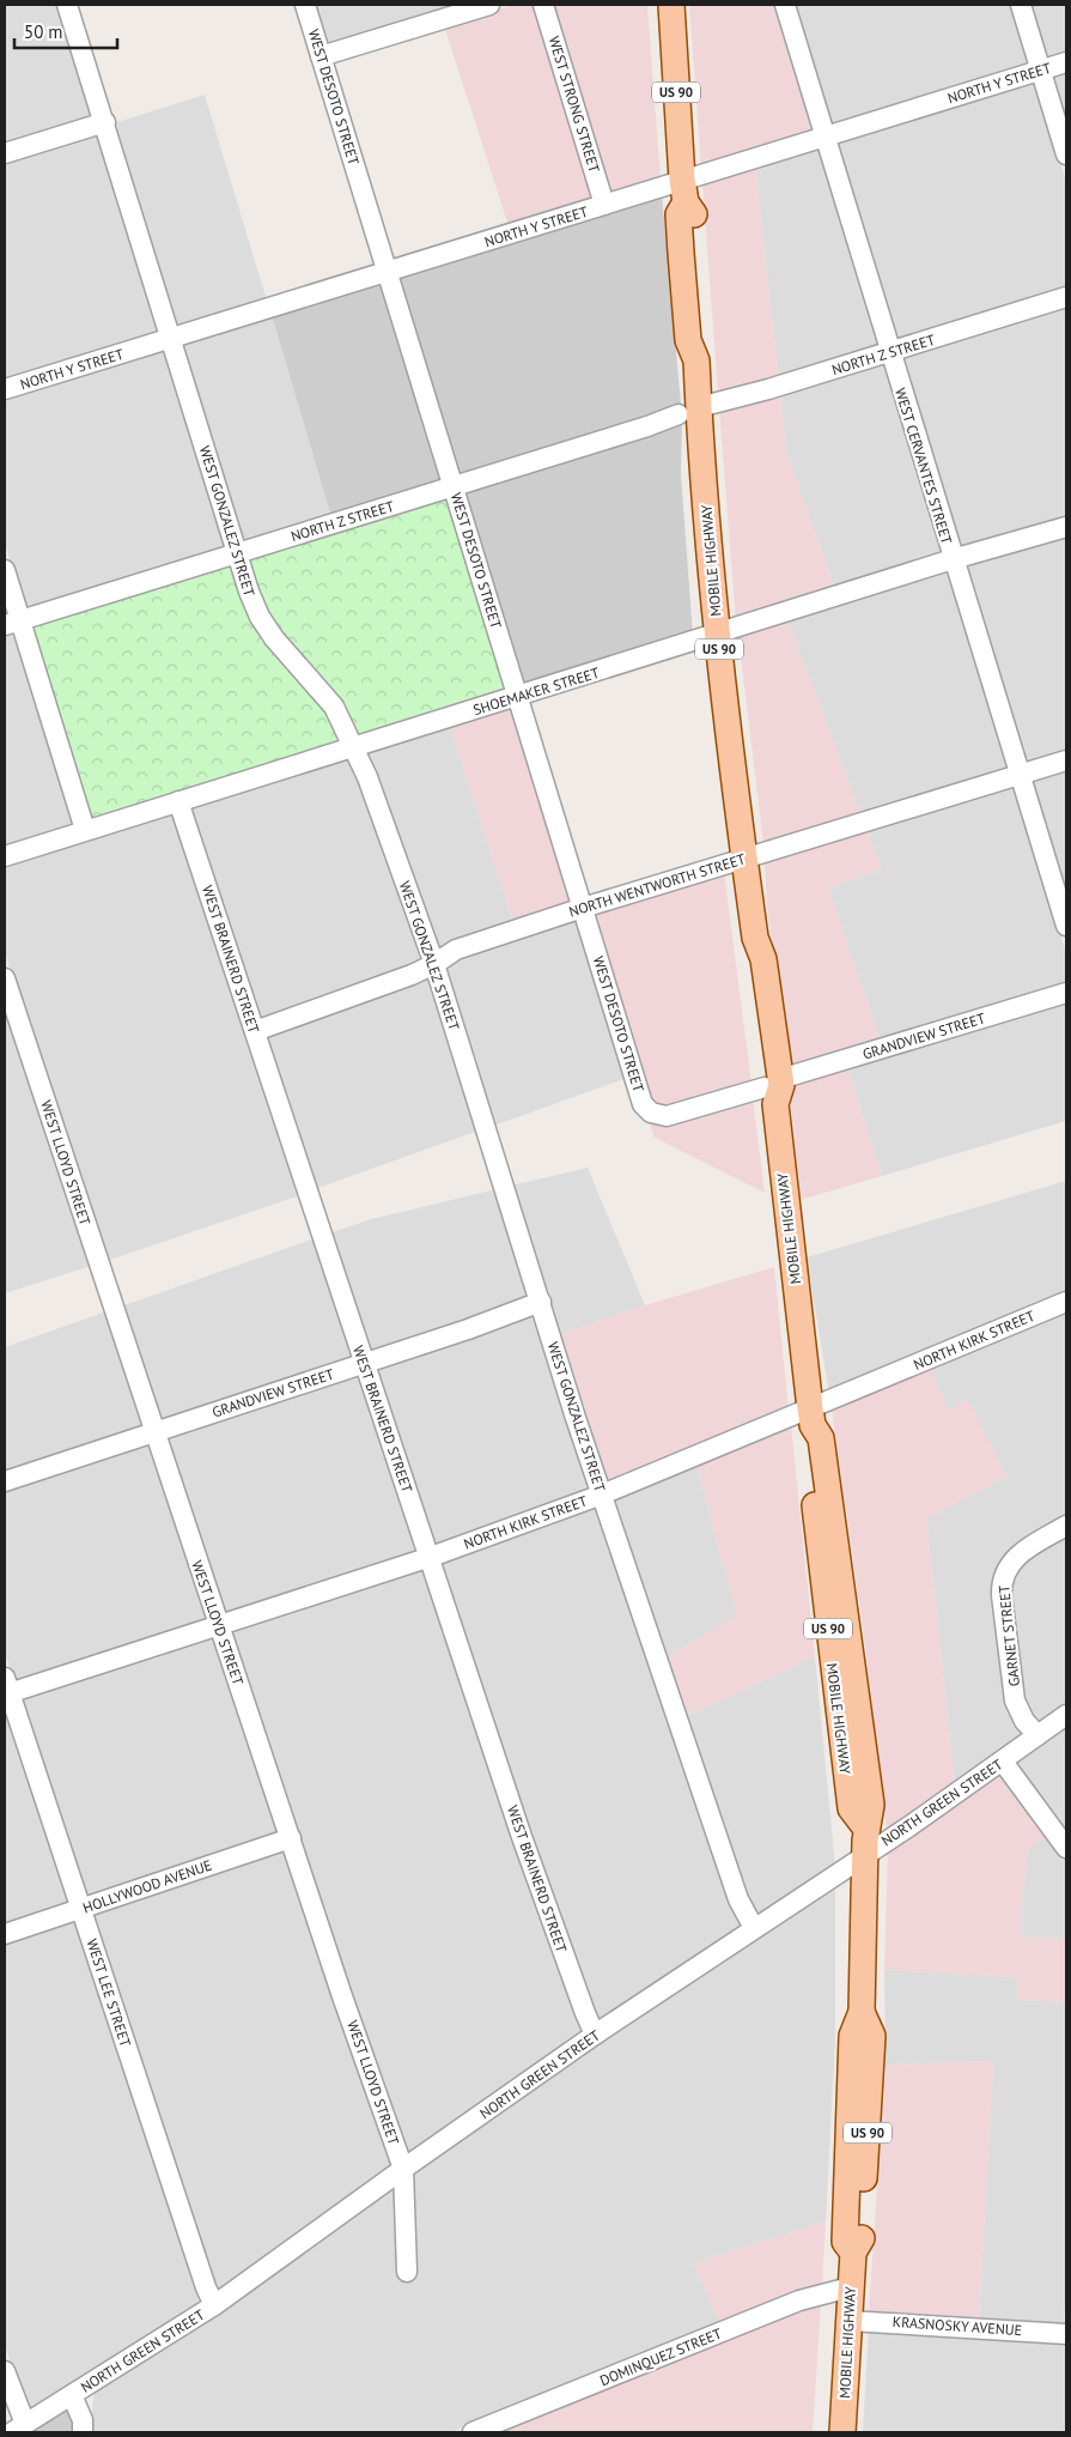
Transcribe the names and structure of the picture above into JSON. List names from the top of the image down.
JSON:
{
  "streets": {
    "main road": ["US 90", "MOBILE HIGHWAY"],
    "street": [
      "NORTH Y STREET",
      "WEST DESOTO STREET",
      "WEST STRONG STREET",
      "NORTH Z STREET",
      "WEST CERVANTES STREET",
      "WEST GONZALEZ STREET",
      "SHOEMAKER STREET",
      "NORTH WENTWORTH STREET",
      "WEST BRAINERD STREET",
      "GRANDVIEW STREET",
      "WEST LLOYD STREET",
      "NORTH KIRK STREET",
      "GARNET STREET",
      "NORTH GREEN STREET",
      "HOLLYWOOD AVENUE",
      "WEST LEE STREET",
      "KRASNOSKY AVENUE",
      "DOMINQUEZ STREET"
    ]
  },
  "crossings": [
    ["NORTH Y STREET", "WEST DESOTO STREET"],
    ["NORTH Y STREET", "WEST STRONG STREET"],
    ["NORTH Y STREET", "WEST CERVANTES STREET"],
    ["NORTH Y STREET", "WEST GONZALEZ STREET"],
    ["NORTH Y STREET", "MOBILE HIGHWAY"],
    ["WEST DESOTO STREET", "NORTH Z STREET"],
    ["WEST DESOTO STREET", "SHOEMAKER STREET"],
    ["WEST DESOTO STREET", "NORTH WENTWORTH STREET"],
    ["WEST DESOTO STREET", "GRANDVIEW STREET"],
    ["NORTH Z STREET", "WEST CERVANTES STREET"],
    ["NORTH Z STREET", "WEST GONZALEZ STREET"],
    ["NORTH Z STREET", "MOBILE HIGHWAY"],
    ["WEST CERVANTES STREET", "SHOEMAKER STREET"],
    ["WEST CERVANTES STREET", "NORTH WENTWORTH STREET"],
    ["WEST GONZALEZ STREET", "SHOEMAKER STREET"],
    ["WEST GONZALEZ STREET", "NORTH WENTWORTH STREET"],
    ["WEST GONZALEZ STREET", "GRANDVIEW STREET"],
    ["WEST GONZALEZ STREET", "NORTH KIRK STREET"],
    ["WEST GONZALEZ STREET", "NORTH GREEN STREET"],
    ["MOBILE HIGHWAY", "SHOEMAKER STREET"],
    ["MOBILE HIGHWAY", "NORTH WENTWORTH STREET"],
    ["MOBILE HIGHWAY", "GRANDVIEW STREET"],
    ["MOBILE HIGHWAY", "NORTH KIRK STREET"],
    ["MOBILE HIGHWAY", "NORTH GREEN STREET"],
    ["MOBILE HIGHWAY", "KRASNOSKY AVENUE"],
    ["MOBILE HIGHWAY", "DOMINQUEZ STREET"],
    ["SHOEMAKER STREET", "WEST BRAINERD STREET"],
    ["NORTH WENTWORTH STREET", "WEST BRAINERD STREET"],
    ["WEST BRAINERD STREET", "GRANDVIEW STREET"],
    ["WEST BRAINERD STREET", "NORTH KIRK STREET"],
    ["WEST BRAINERD STREET", "NORTH GREEN STREET"],
    ["GRANDVIEW STREET", "WEST LLOYD STREET"],
    ["WEST LLOYD STREET", "NORTH KIRK STREET"],
    ["WEST LLOYD STREET", "NORTH GREEN STREET"],
    ["WEST LLOYD STREET", "HOLLYWOOD AVENUE"],
    ["NORTH KIRK STREET", "WEST LEE STREET"],
    ["GARNET STREET", "NORTH GREEN STREET"],
    ["NORTH GREEN STREET", "WEST LEE STREET"],
    ["HOLLYWOOD AVENUE", "WEST LEE STREET"]
  ],
  "scale_bar": "50 m"
}
